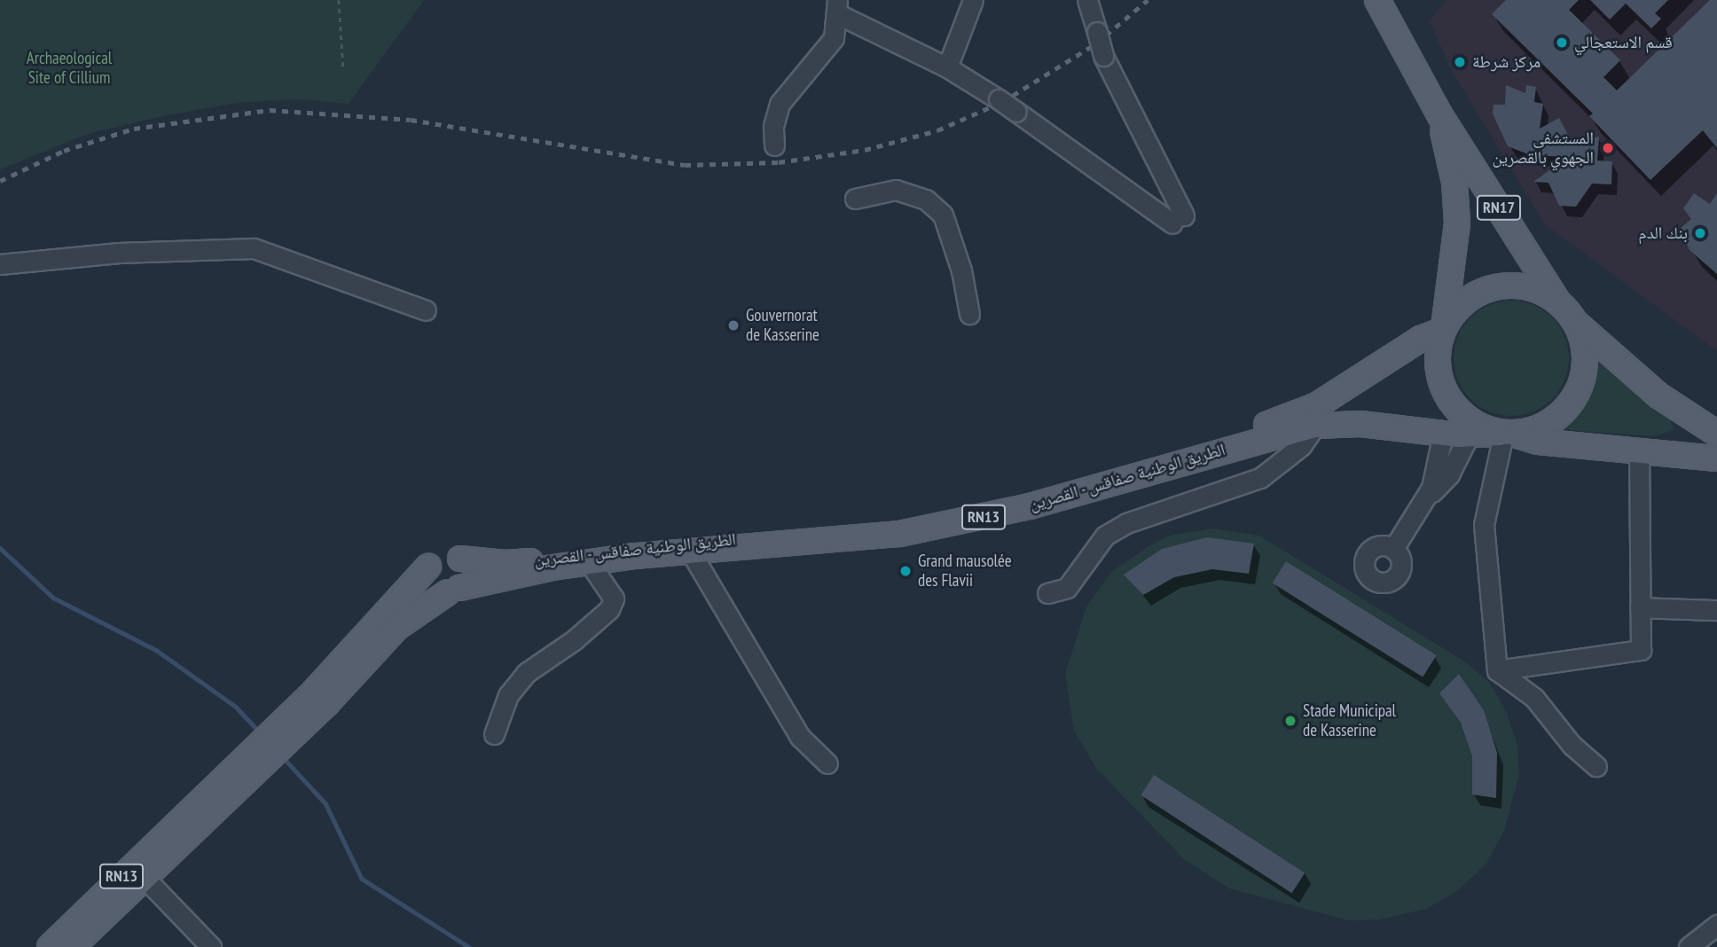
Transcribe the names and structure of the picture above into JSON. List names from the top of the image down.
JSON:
{
  "streets": {
    "main road": ["RN17", "الطريق الوطنية صفاقس - القصرين", "RN13"]
  },
  "crossings": [
    ["RN17", "الطريق الوطنية صفاقس - القصرين"],
    ["الطريق الوطنية صفاقس - القصرين", "RN13"]
  ],
  "parks": ["Archaeological Site of Cillium"],
  "places": [
    "قسم الاستعجالي",
    "مركز شرطة",
    "المستشفى الجهوي بالقصرين",
    "بنك الدم",
    "Gouvernorat de Kasserine",
    "Grand mausolée des Flavii",
    "Stade Municipal de Kasserine"
  ]
}
